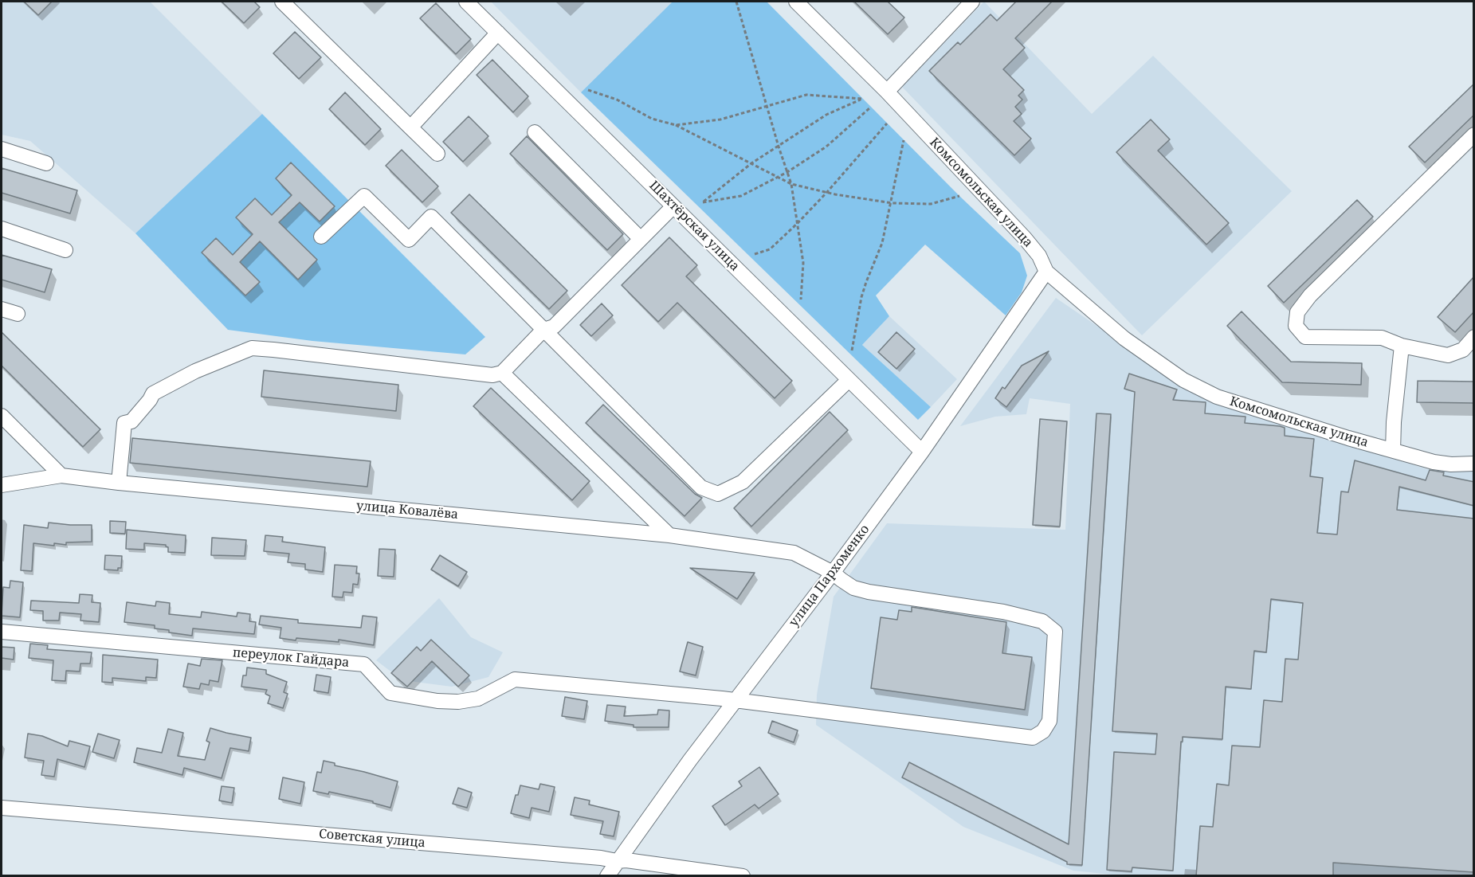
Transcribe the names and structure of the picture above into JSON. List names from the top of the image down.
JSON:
{
  "streets": {
    "street": [
      "Комсомольская улица",
      "Шахтёрская улица",
      "улица Ковалёва",
      "улица Пархоменко",
      "переулок Гайдара",
      "Советская улица"
    ]
  },
  "crossings": [
    ["Комсомольская улица", "улица Пархоменко"],
    ["Шахтёрская улица", "улица Пархоменко"],
    ["улица Ковалёва", "улица Пархоменко"],
    ["улица Ковалёва", "переулок Гайдара"],
    ["улица Пархоменко", "переулок Гайдара"],
    ["улица Пархоменко", "Советская улица"]
  ]
}
